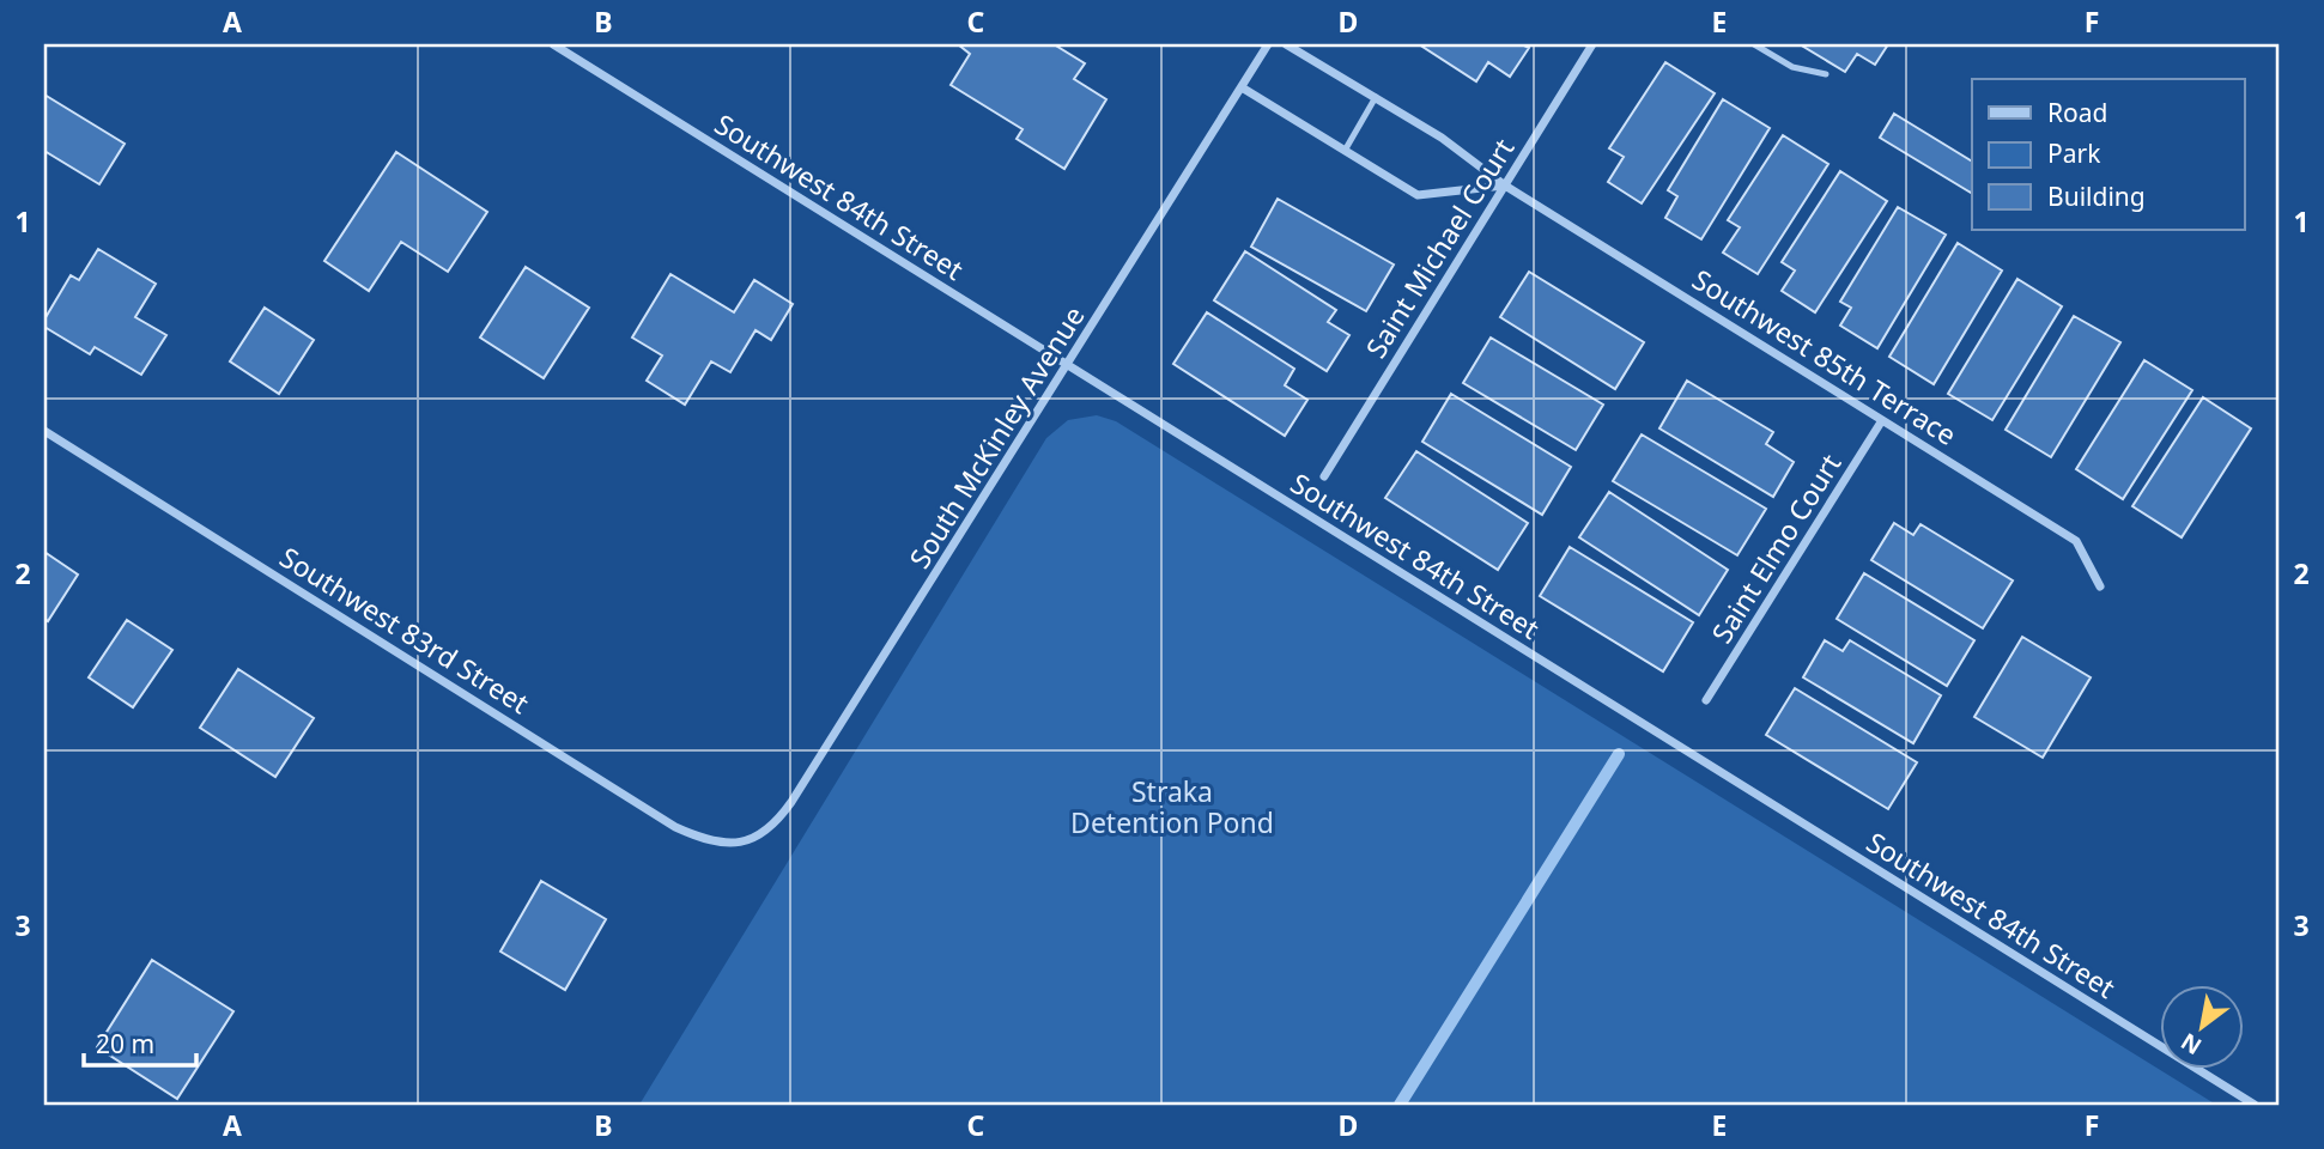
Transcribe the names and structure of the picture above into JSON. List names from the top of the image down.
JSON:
{
  "streets": {
    "street": [
      "Southwest 84th Street",
      "Saint Michael Court",
      "Southwest 85th Terrace",
      "South McKinley Avenue",
      "Saint Elmo Court",
      "Southwest 83rd Street"
    ]
  },
  "crossings": [
    ["Southwest 84th Street", "South McKinley Avenue"],
    ["Saint Michael Court", "Southwest 85th Terrace"],
    ["Southwest 85th Terrace", "Saint Elmo Court"],
    ["South McKinley Avenue", "Southwest 83rd Street"]
  ],
  "parks": ["Straka Detention Pond"],
  "legend": ["Road", "Park", "Building"],
  "scale_bar": "20 m",
  "north": "bottom left",
  "grid": {
    "columns": [
      "A",
      "B",
      "C",
      "D",
      "E",
      "F"
    ],
    "rows": ["1", "2", "3"]
  }
}
